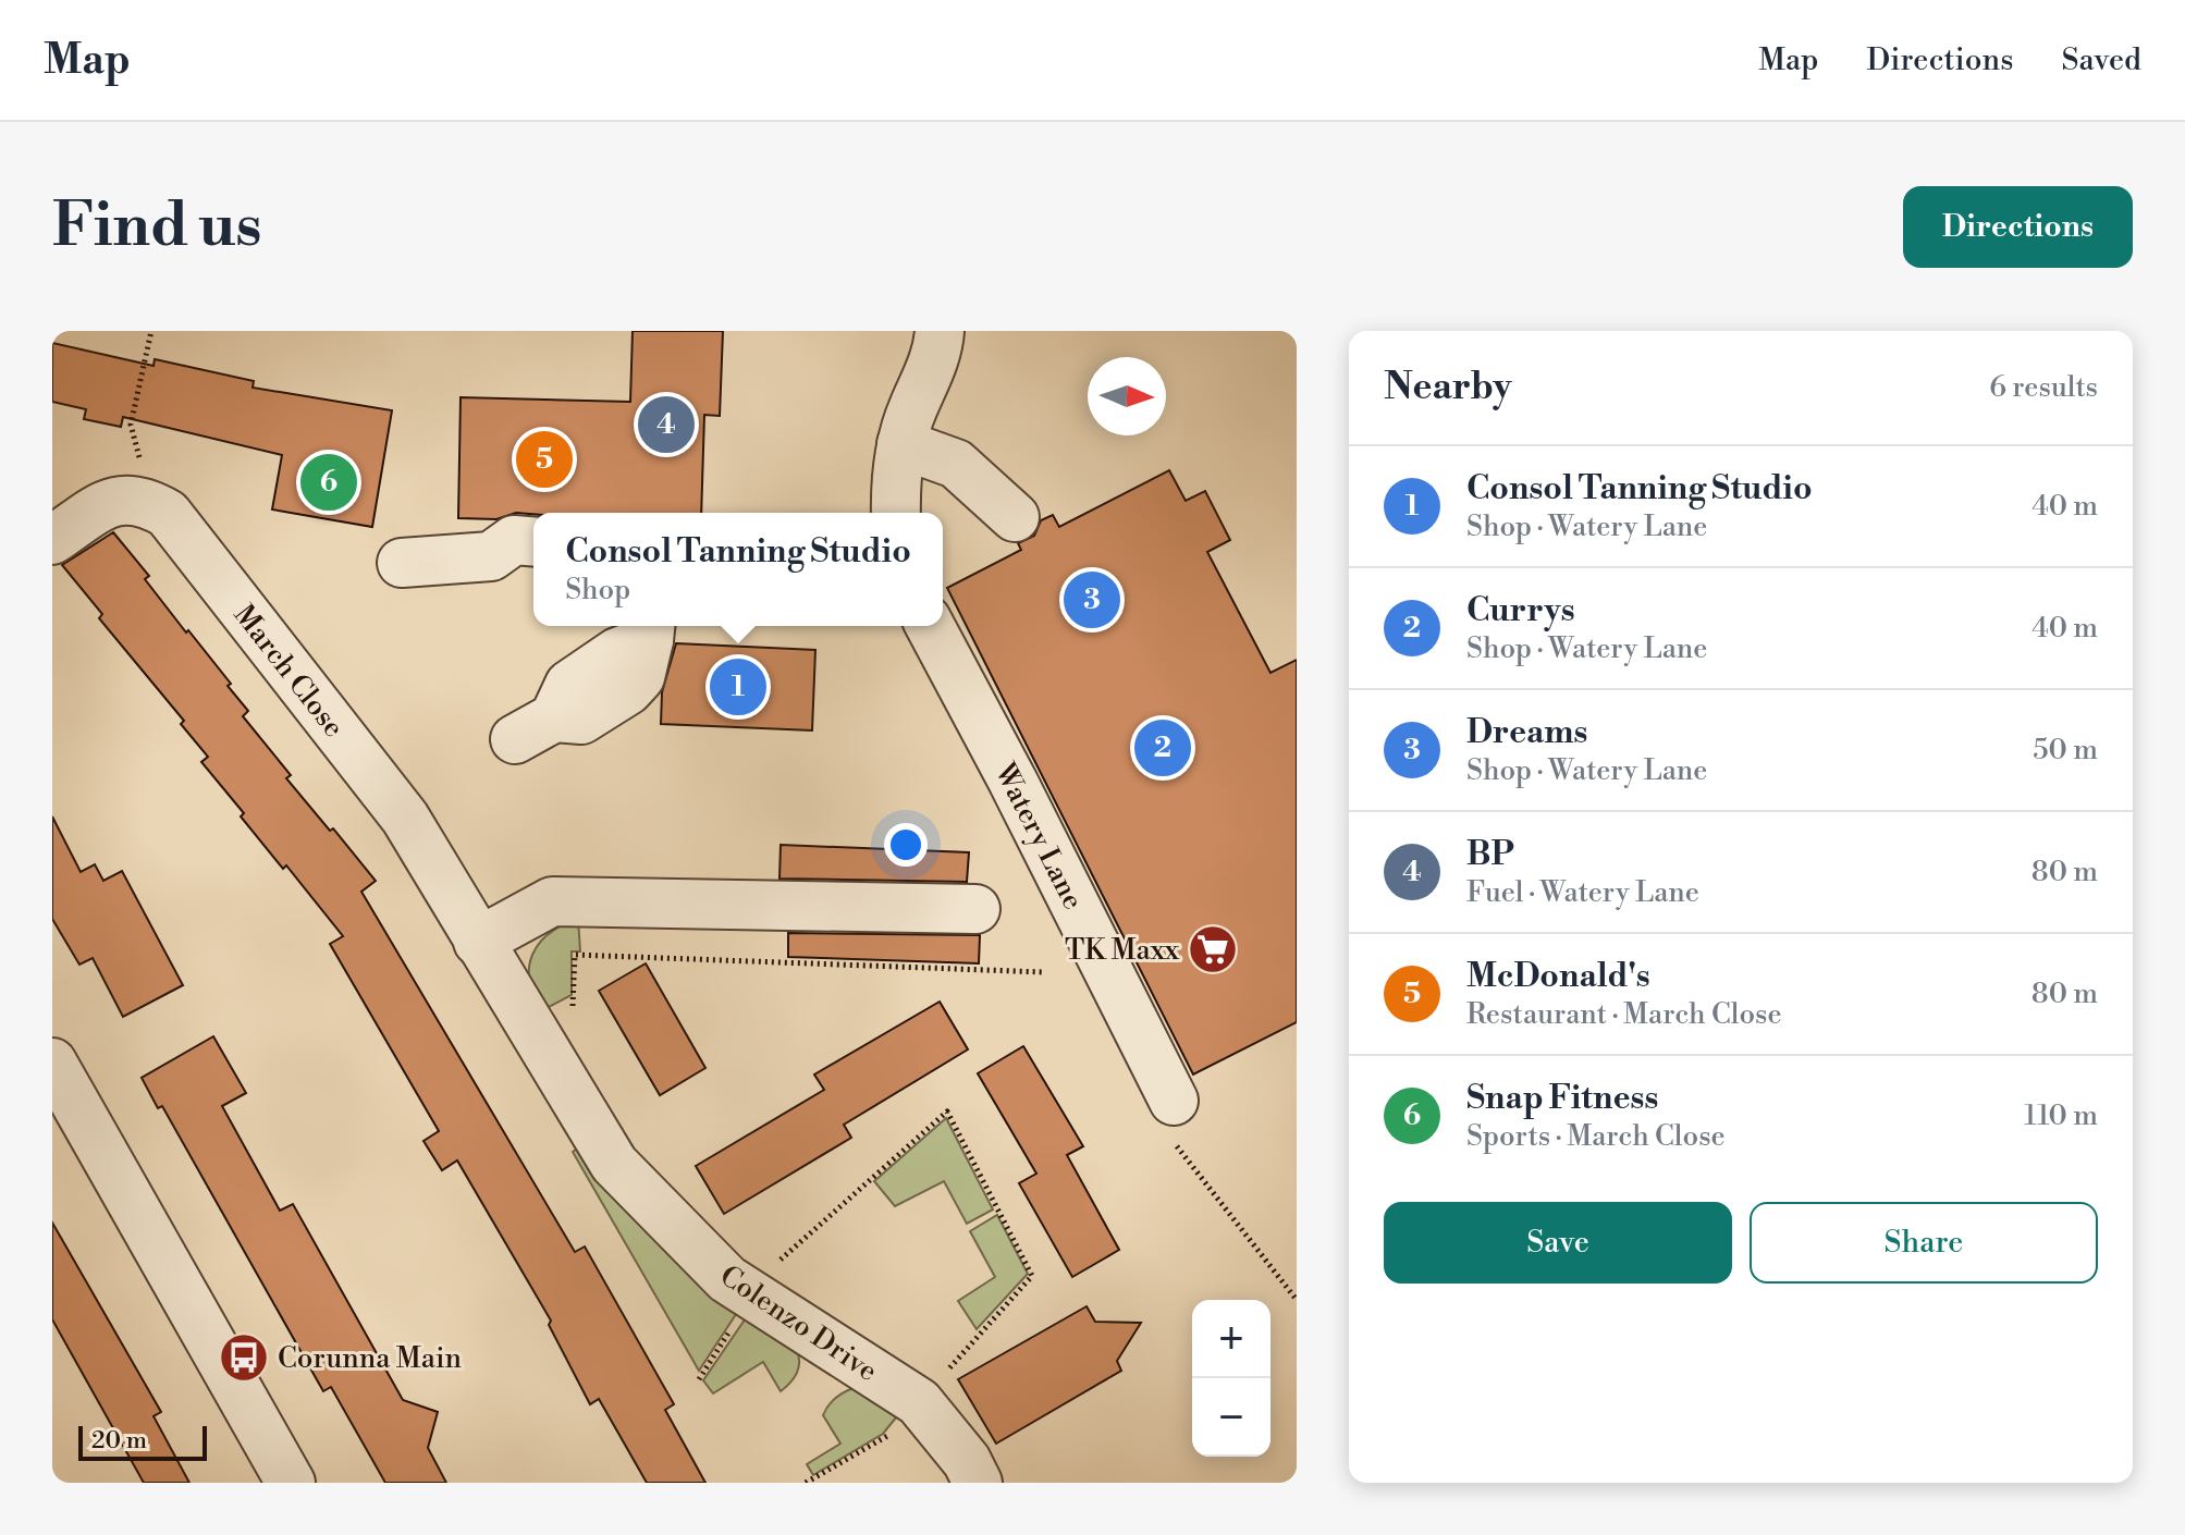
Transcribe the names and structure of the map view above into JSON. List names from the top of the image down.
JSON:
{
  "streets": {
    "street": ["March Close", "Watery Lane", "Colenzo Drive"]
  },
  "crossings": [
    ["March Close", "Colenzo Drive"]
  ],
  "places": {
    "supermarket": ["TK Maxx"],
    "bus stop": ["Corunna Main"]
  },
  "scale_bar": "20 m",
  "north": "right",
  "page": {
    "header": "Map",
    "nav": ["Map", "Directions", "Saved"],
    "buttons": [
      "Directions",
      ["Save", "Share"]
    ],
    "title": "Find us",
    "heading": ["Nearby", "6 results"],
    "pins": [
      "4",
      "5",
      "6",
      "3",
      "1",
      "2"
    ],
    "list": [
      {
        "mark": "1",
        "name": "Consol Tanning Studio",
        "note": "Shop · Watery Lane",
        "value": "40 m"
      },
      {
        "mark": "2",
        "name": "Currys",
        "note": "Shop · Watery Lane",
        "value": "40 m"
      },
      {
        "mark": "3",
        "name": "Dreams",
        "note": "Shop · Watery Lane",
        "value": "50 m"
      },
      {
        "mark": "4",
        "name": "BP",
        "note": "Fuel · Watery Lane",
        "value": "80 m"
      },
      {
        "mark": "5",
        "name": "McDonald's",
        "note": "Restaurant · March Close",
        "value": "80 m"
      },
      {
        "mark": "6",
        "name": "Snap Fitness",
        "note": "Sports · March Close",
        "value": "110 m"
      }
    ],
    "popup": ["Consol Tanning Studio", "Shop"],
    "map_buttons": ["+", "−"],
    "scale": "20 m"
  }
}
